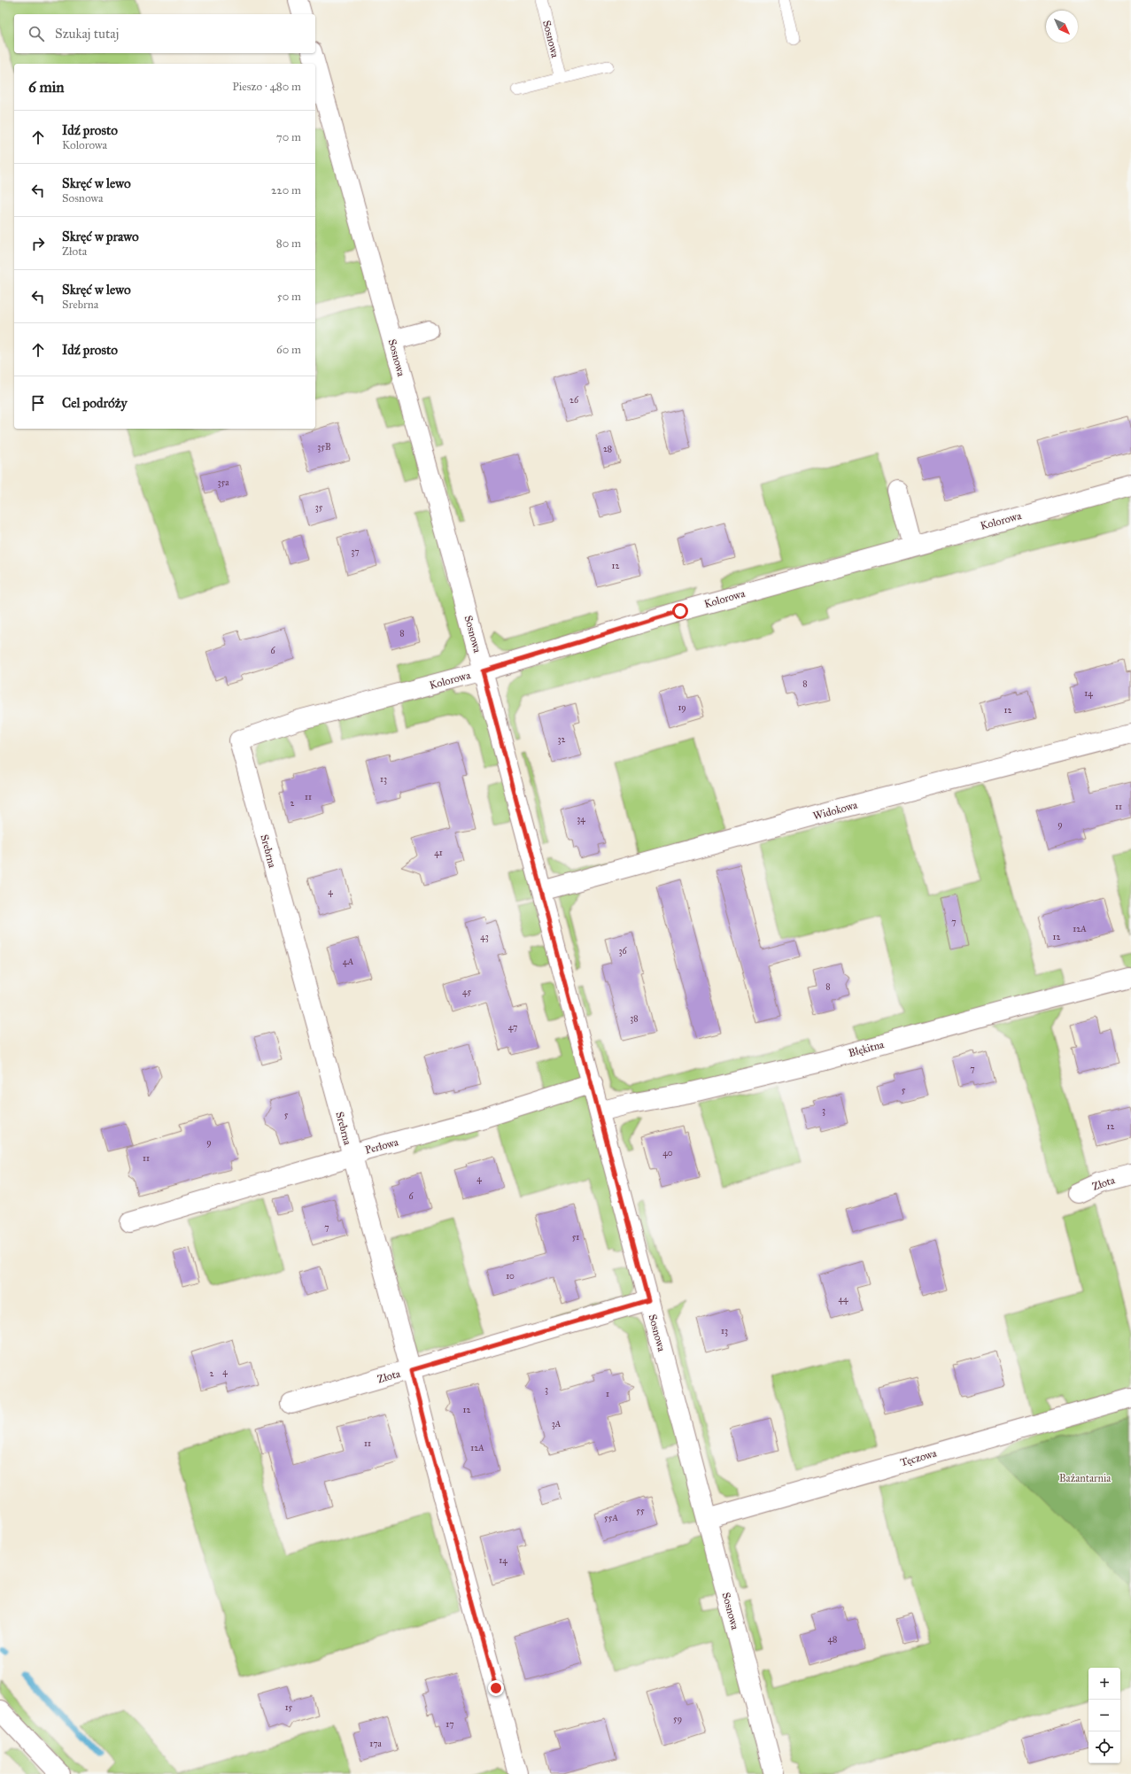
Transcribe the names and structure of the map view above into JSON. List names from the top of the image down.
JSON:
{
  "streets": {
    "street": [
      "Sosnowa",
      "Kolorowa",
      "Widokowa",
      "Srebrna",
      "Błękitna",
      "Perłowa",
      "Złota",
      "Tęczowa"
    ]
  },
  "crossings": [
    ["Sosnowa", "Kolorowa"],
    ["Sosnowa", "Widokowa"],
    ["Sosnowa", "Błękitna"],
    ["Sosnowa", "Perłowa"],
    ["Sosnowa", "Złota"],
    ["Sosnowa", "Tęczowa"],
    ["Kolorowa", "Srebrna"],
    ["Srebrna", "Perłowa"],
    ["Srebrna", "Złota"]
  ],
  "parks": ["Bażantarnia"],
  "house_numbers": [
    "26",
    "35B",
    "28",
    "35a",
    "35",
    "37",
    "12",
    "8",
    "6",
    "8",
    "14",
    "19",
    "12",
    "32",
    "13",
    "11",
    "2",
    "11",
    "34",
    "9",
    "41",
    "4",
    "7",
    "12A",
    "43",
    "12",
    "36",
    "4A",
    "8",
    "45",
    "38",
    "47",
    "7",
    "5",
    "3",
    "5",
    "12",
    "9",
    "40",
    "11",
    "4",
    "6",
    "7",
    "51",
    "10",
    "44",
    "13",
    "4",
    "2",
    "3",
    "1",
    "12",
    "3A",
    "11",
    "12A",
    "55",
    "55A",
    "14",
    "48",
    "15",
    "59",
    "17",
    "17a"
  ],
  "north": "bottom right",
  "page": {
    "search": "Szukaj tutaj",
    "heading": ["6 min", "Pieszo · 480 m"],
    "list": [
      ["Idź prosto", "Kolorowa", "70 m"],
      ["Skręć w lewo", "Sosnowa", "220 m"],
      ["Skręć w prawo", "Złota", "80 m"],
      ["Skręć w lewo", "Srebrna", "50 m"],
      ["Idź prosto", "60 m"],
      "Cel podróży"
    ],
    "map_buttons": ["+", "−"]
  }
}
